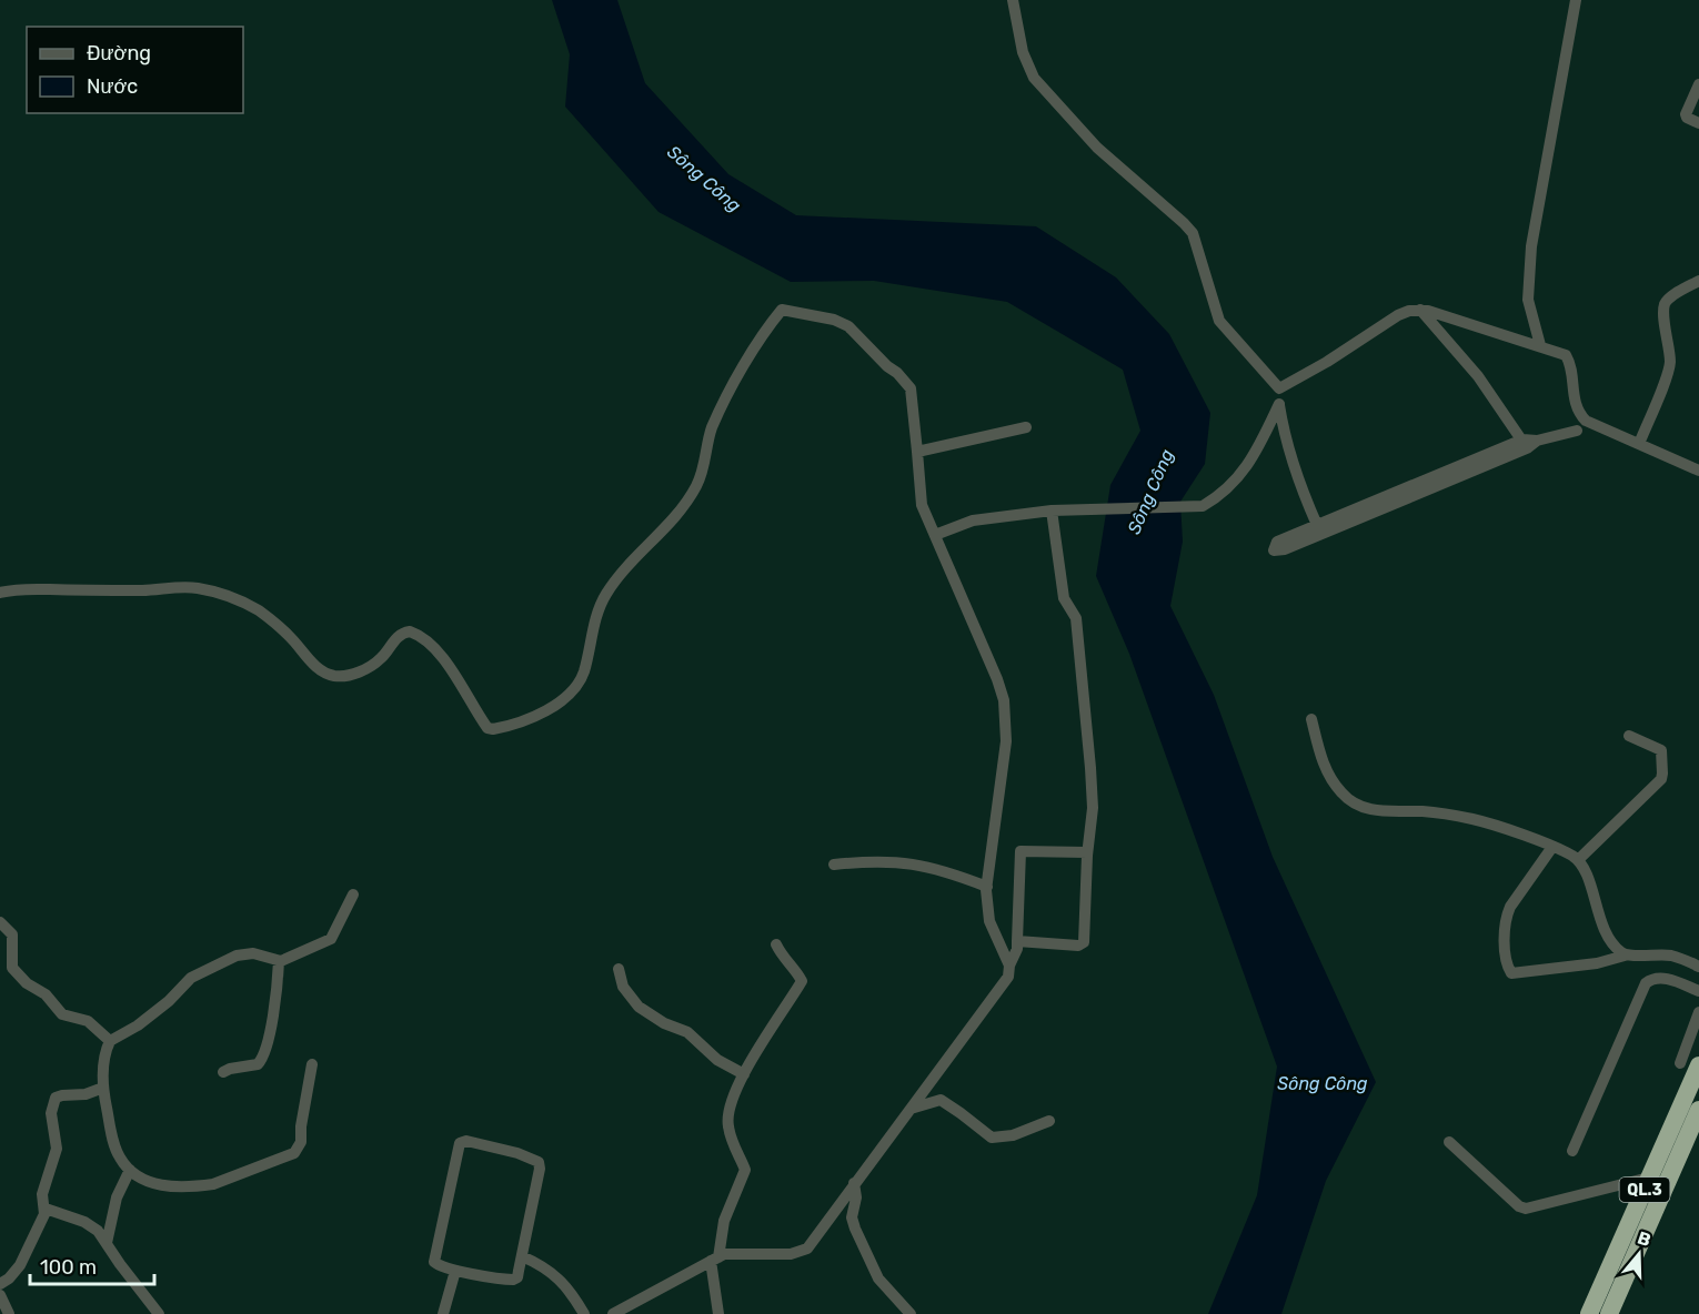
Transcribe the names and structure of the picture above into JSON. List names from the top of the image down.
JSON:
{
  "streets": {
    "highway": ["QL.3"]
  },
  "water": ["Sông Công"],
  "legend": ["Đường", "Nước"],
  "scale_bar": "100 m",
  "north": "top"
}
